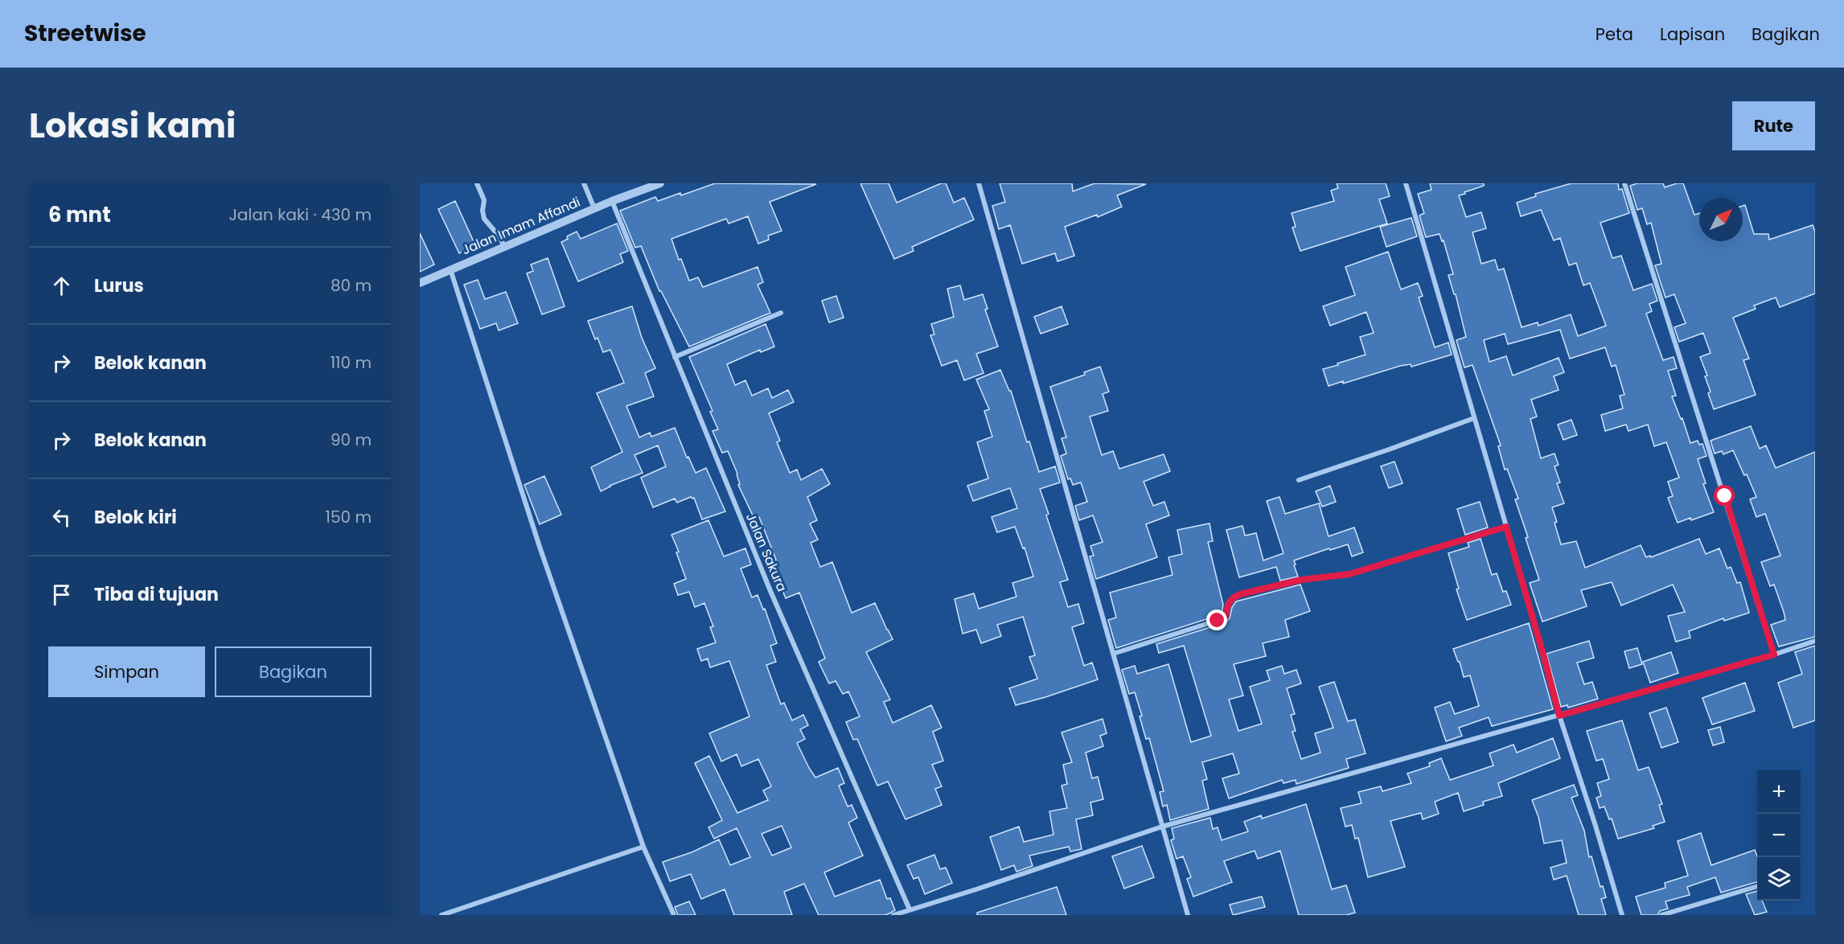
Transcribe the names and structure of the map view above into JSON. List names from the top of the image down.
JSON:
{
  "streets": {
    "street": ["Jalan Imam Affandi", "Jalan Sakura"]
  },
  "crossings": [
    ["Jalan Imam Affandi", "Jalan Sakura"]
  ],
  "north": "top right",
  "page": {
    "header": "Streetwise",
    "nav": ["Peta", "Lapisan", "Bagikan"],
    "title": "Lokasi kami",
    "buttons": [
      "Rute",
      ["Simpan", "Bagikan"]
    ],
    "heading": ["6 mnt", "Jalan kaki · 430 m"],
    "list": [
      ["Lurus", "80 m"],
      ["Belok kanan", "110 m"],
      ["Belok kanan", "90 m"],
      ["Belok kiri", "150 m"],
      "Tiba di tujuan"
    ],
    "map_buttons": ["+", "−"]
  }
}
